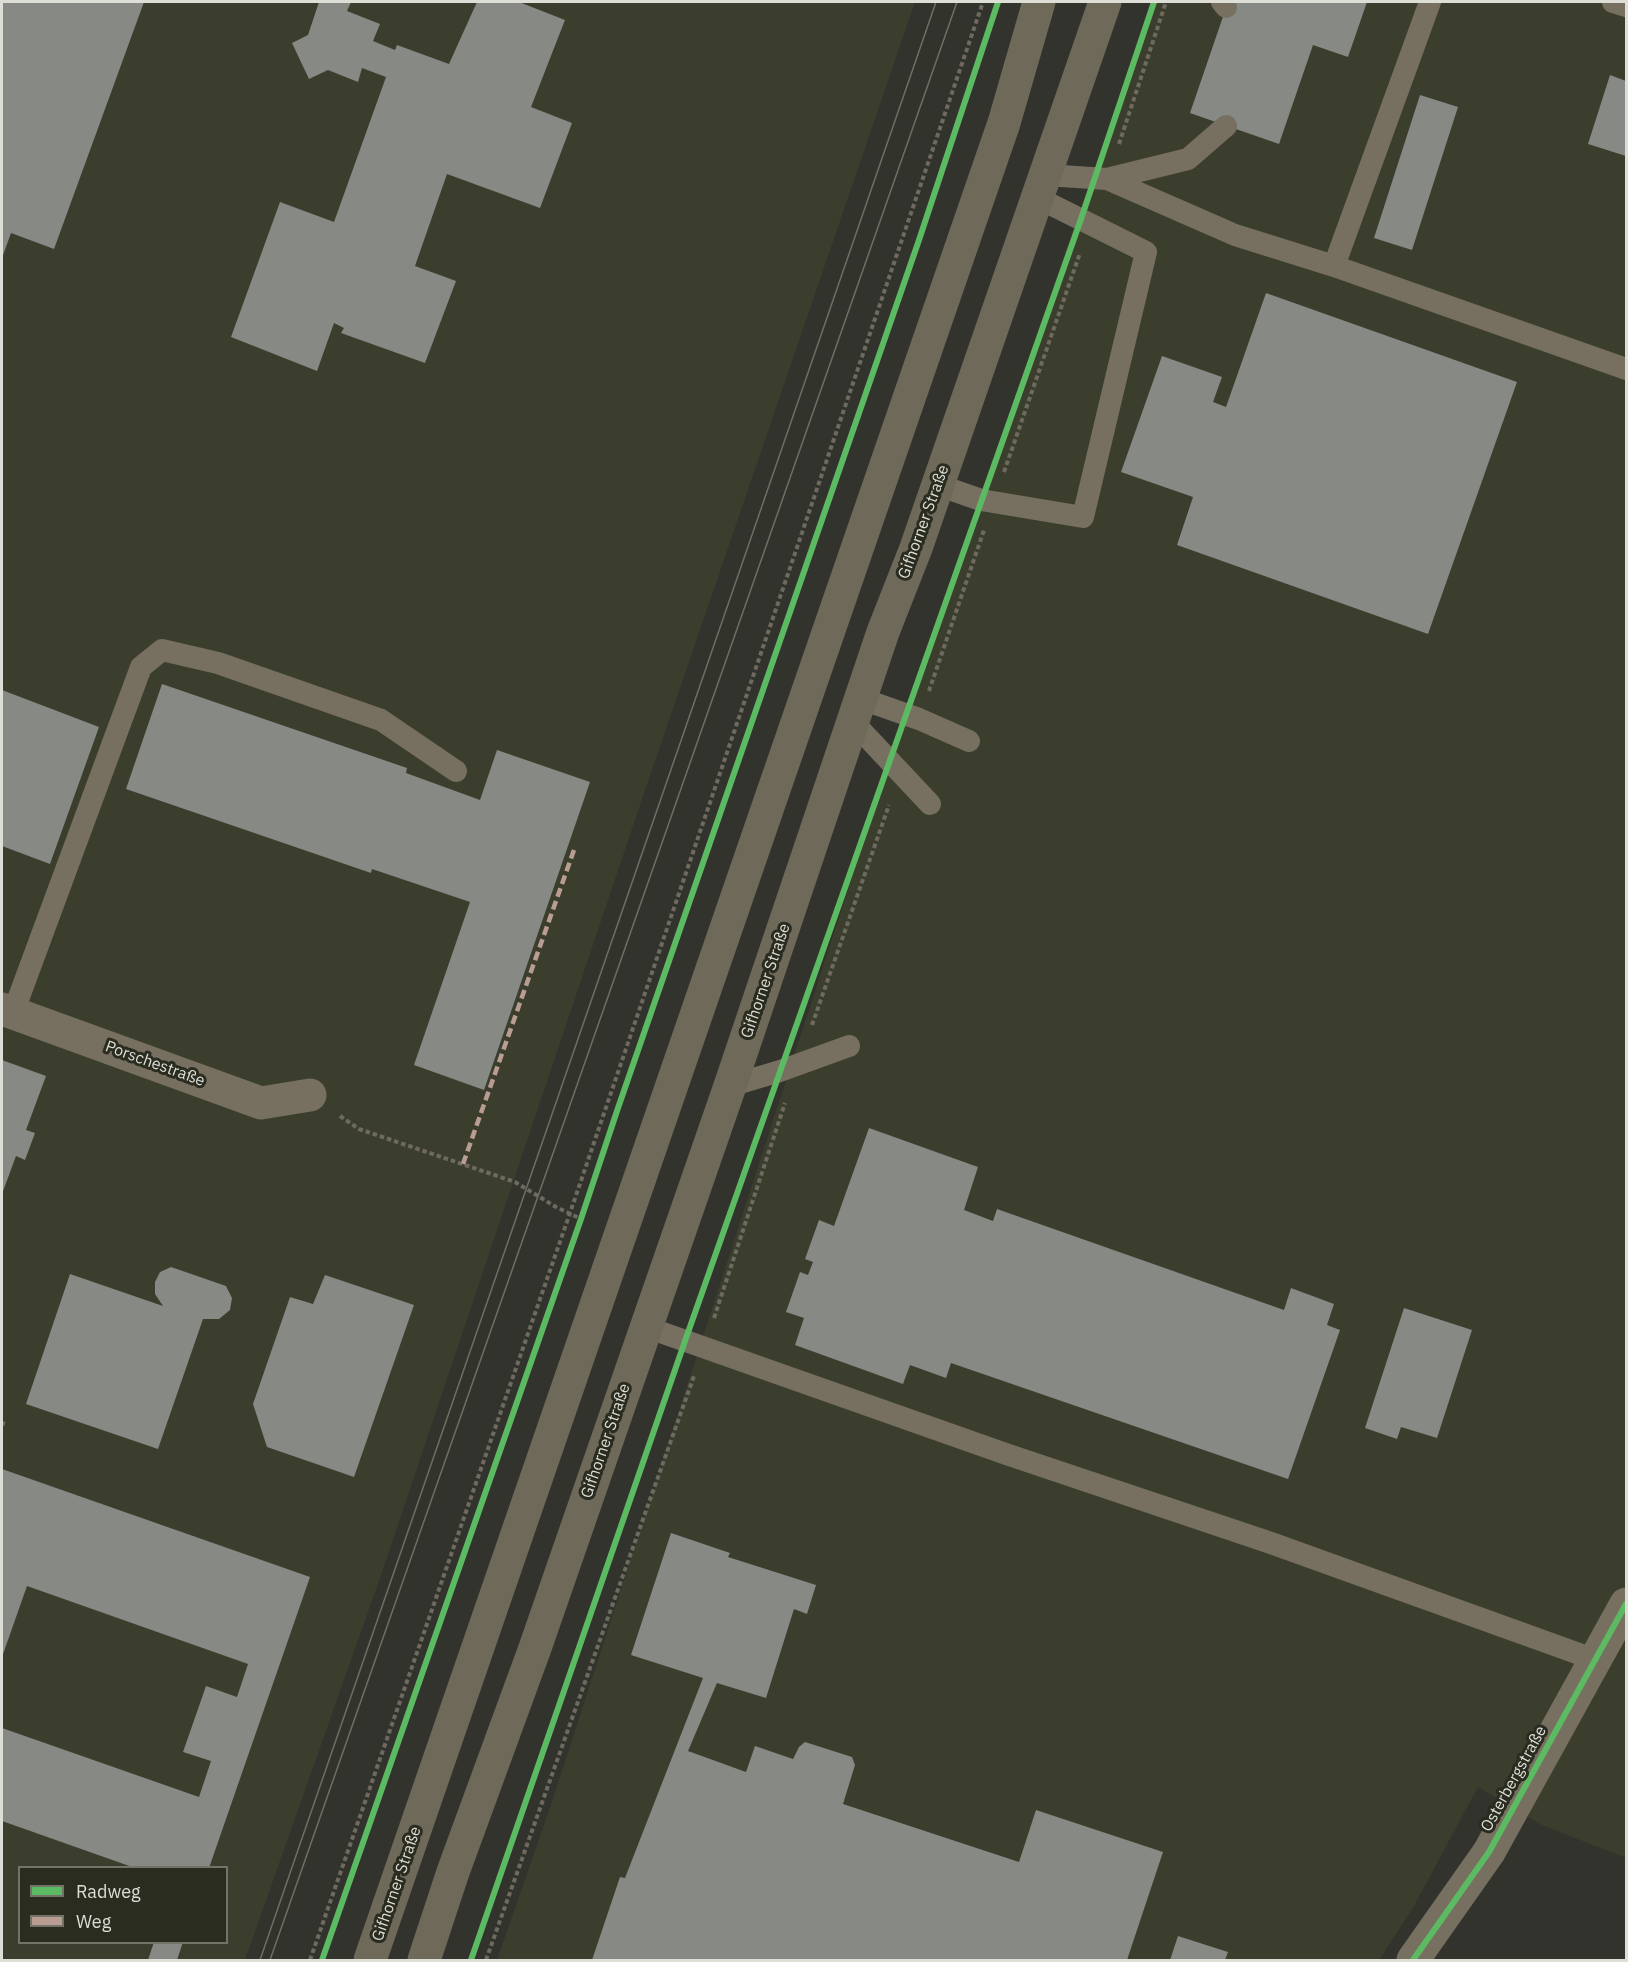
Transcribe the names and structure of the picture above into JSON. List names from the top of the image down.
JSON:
{
  "streets": {
    "main road": ["Gifhorner Straße"],
    "street": ["Porschestraße", "Osterbergstraße"]
  },
  "legend": ["Radweg", "Weg"]
}
